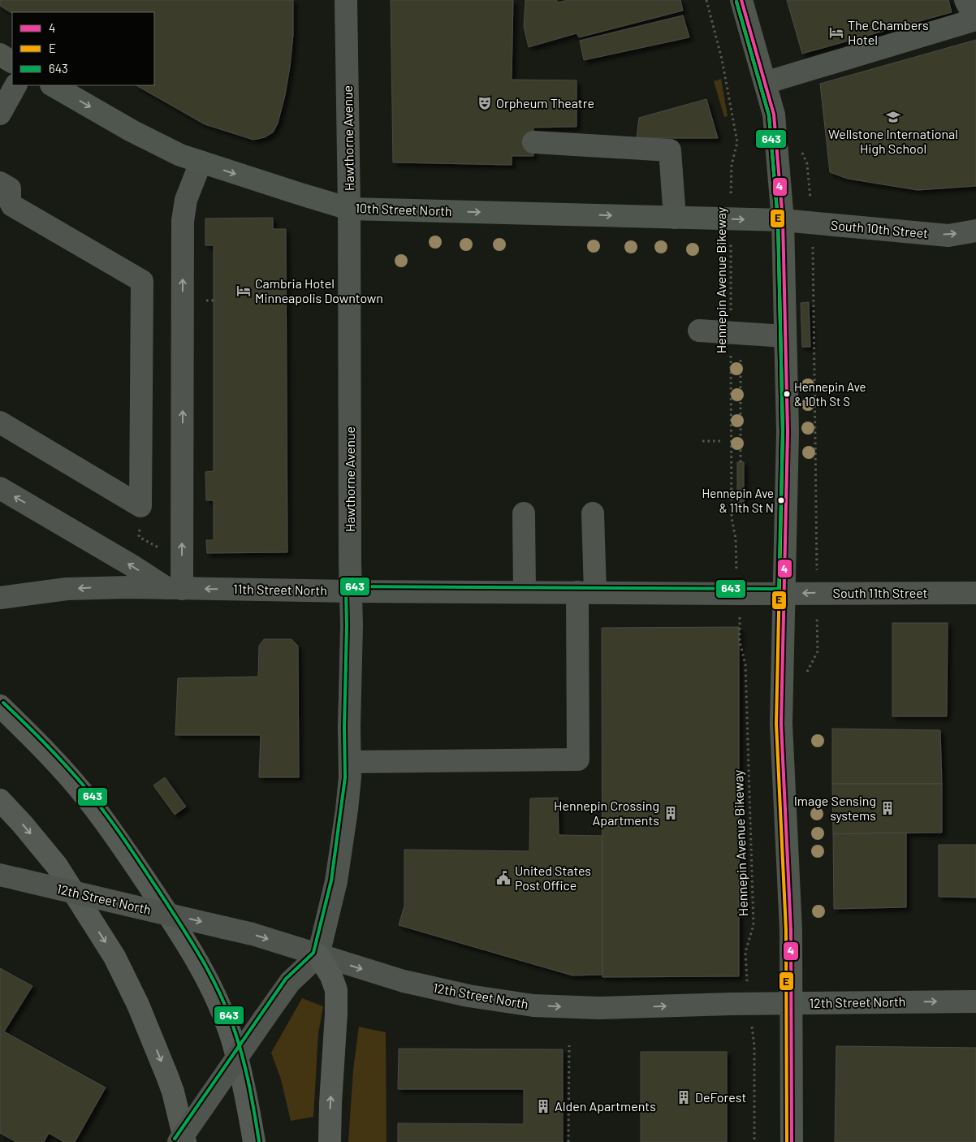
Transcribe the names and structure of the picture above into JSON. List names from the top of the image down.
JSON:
{
  "streets": {
    "main road": ["10th Street North"],
    "street": [
      "Hawthorne Avenue",
      "South 10th Street",
      "11th Street North",
      "South 11th Street",
      "12th Street North"
    ],
    "path": ["Hennepin Avenue Bikeway"]
  },
  "crossings": [
    ["Hawthorne Avenue", "10th Street North"],
    ["Hawthorne Avenue", "11th Street North"],
    ["Hawthorne Avenue", "12th Street North"],
    ["10th Street North", "South 10th Street"],
    ["10th Street North", "Hennepin Avenue Bikeway"],
    ["Hennepin Avenue Bikeway", "12th Street North"],
    ["11th Street North", "South 11th Street"]
  ],
  "one_way": [
    "10th Street North",
    "11th Street North",
    "South 11th Street",
    "12th Street North"
  ],
  "places": {
    "hotel": ["The Chambers Hotel", "Cambria Hotel Minneapolis Downtown"],
    "theatre": ["Orpheum Theatre"],
    "school or university": ["Wellstone International High School"],
    "other": ["Hennepin Ave & 10th St S", "Hennepin Ave & 11th St N"],
    "building": [
      "Image Sensing systems",
      "Hennepin Crossing Apartments",
      "DeForest",
      "Alden Apartments"
    ],
    "public building": ["United States Post Office"]
  },
  "lines": ["transit line 4", "transit line E", "transit line 643"],
  "legend": ["4", "E", "643"]
}
